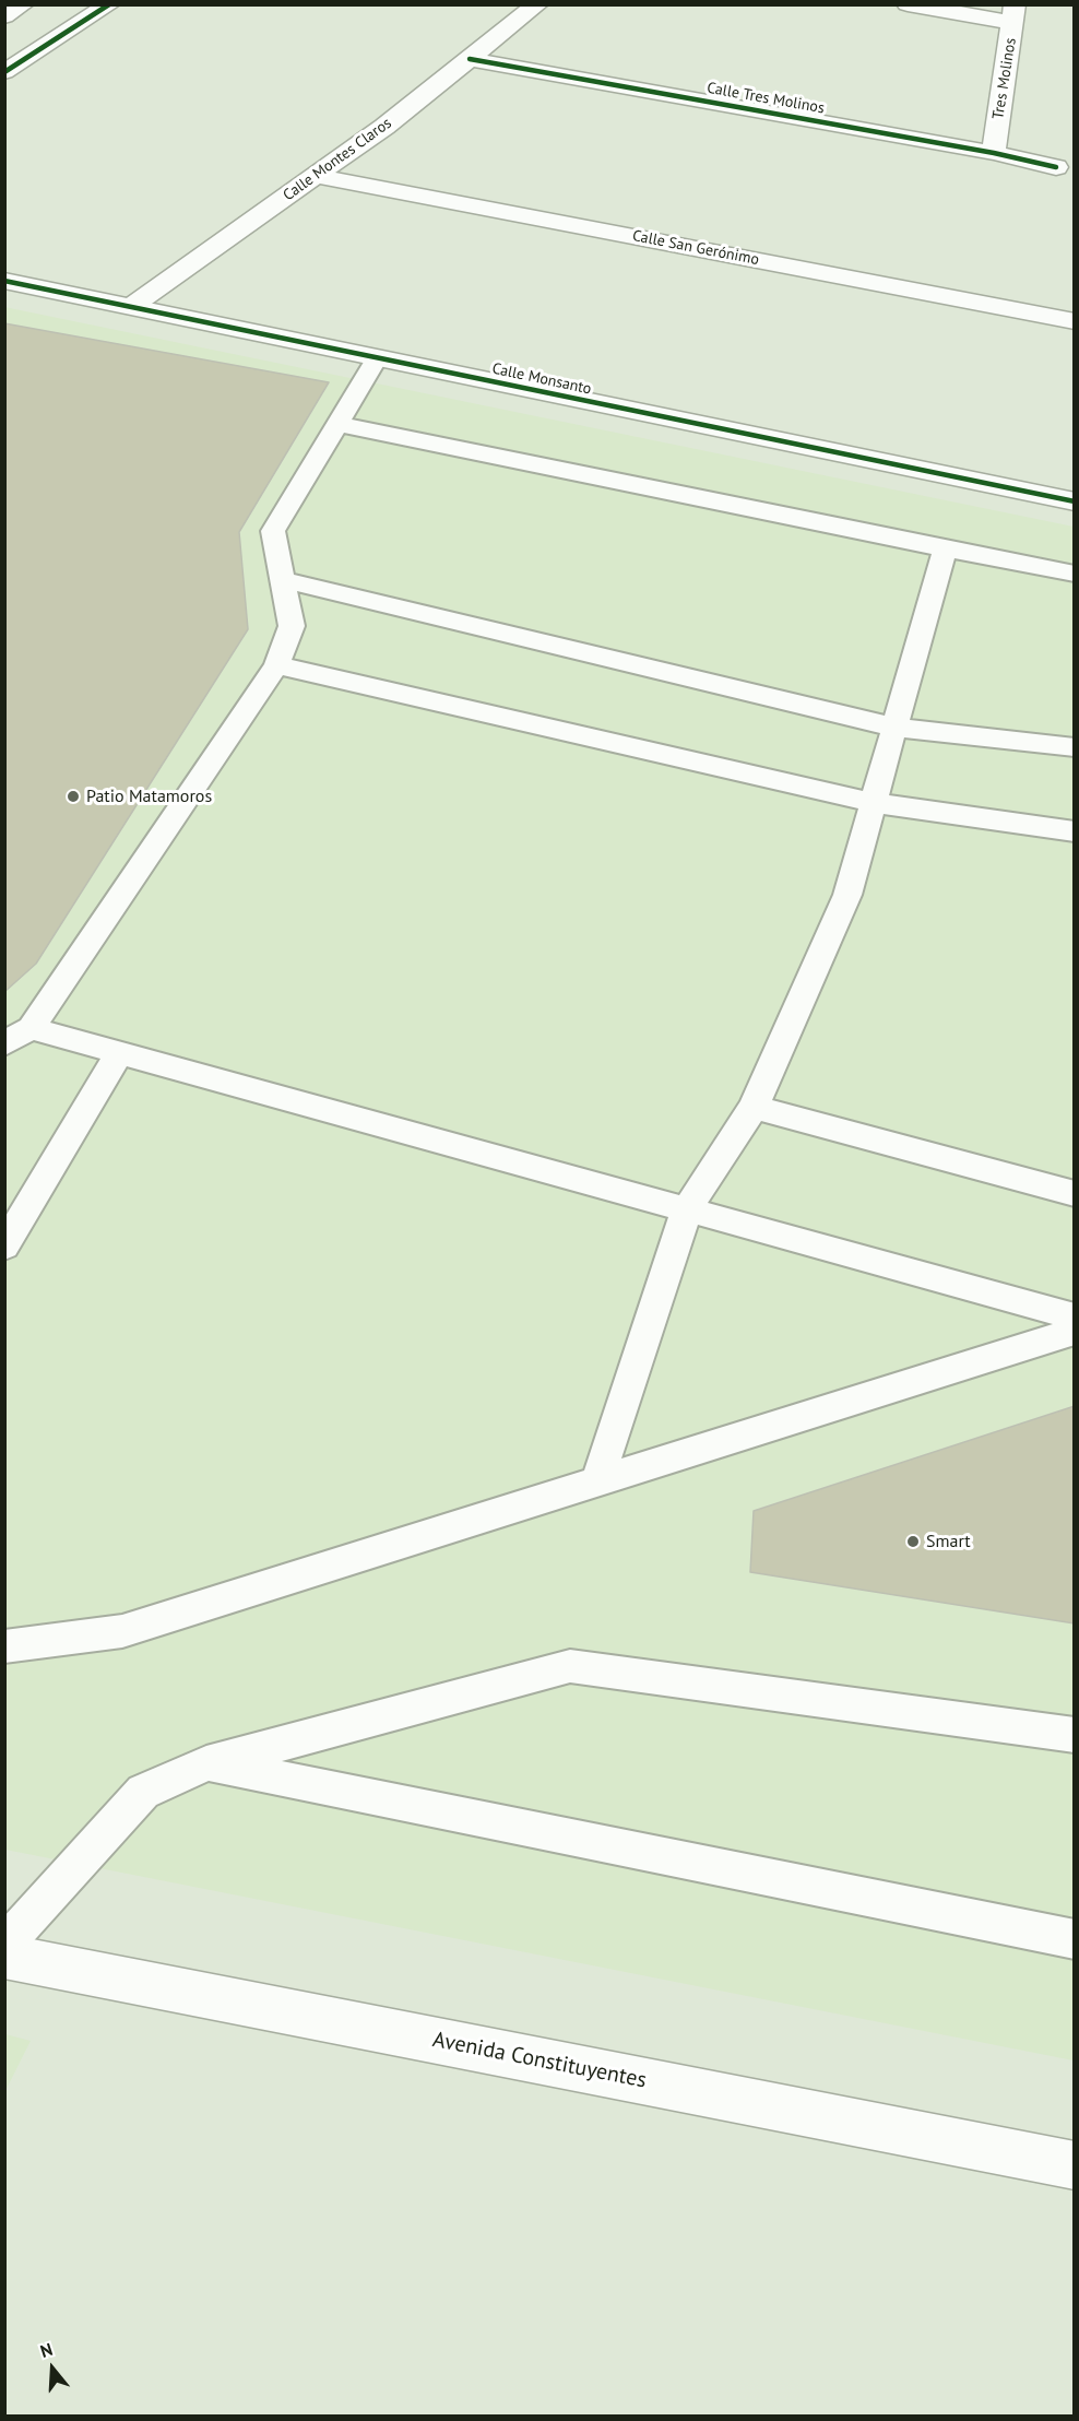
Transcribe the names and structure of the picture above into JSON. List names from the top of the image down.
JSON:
{
  "streets": {
    "street": [
      "Tres Molinos",
      "Calle Tres Molinos",
      "Calle Montes Claros",
      "Calle San Gerónimo",
      "Calle Monsanto",
      "Avenida Constituyentes"
    ]
  },
  "crossings": [
    ["Tres Molinos", "Calle Tres Molinos"],
    ["Calle Tres Molinos", "Calle Montes Claros"],
    ["Calle Montes Claros", "Calle San Gerónimo"],
    ["Calle Montes Claros", "Calle Monsanto"]
  ],
  "places": ["Patio Matamoros", "Smart"],
  "north": "top"
}
